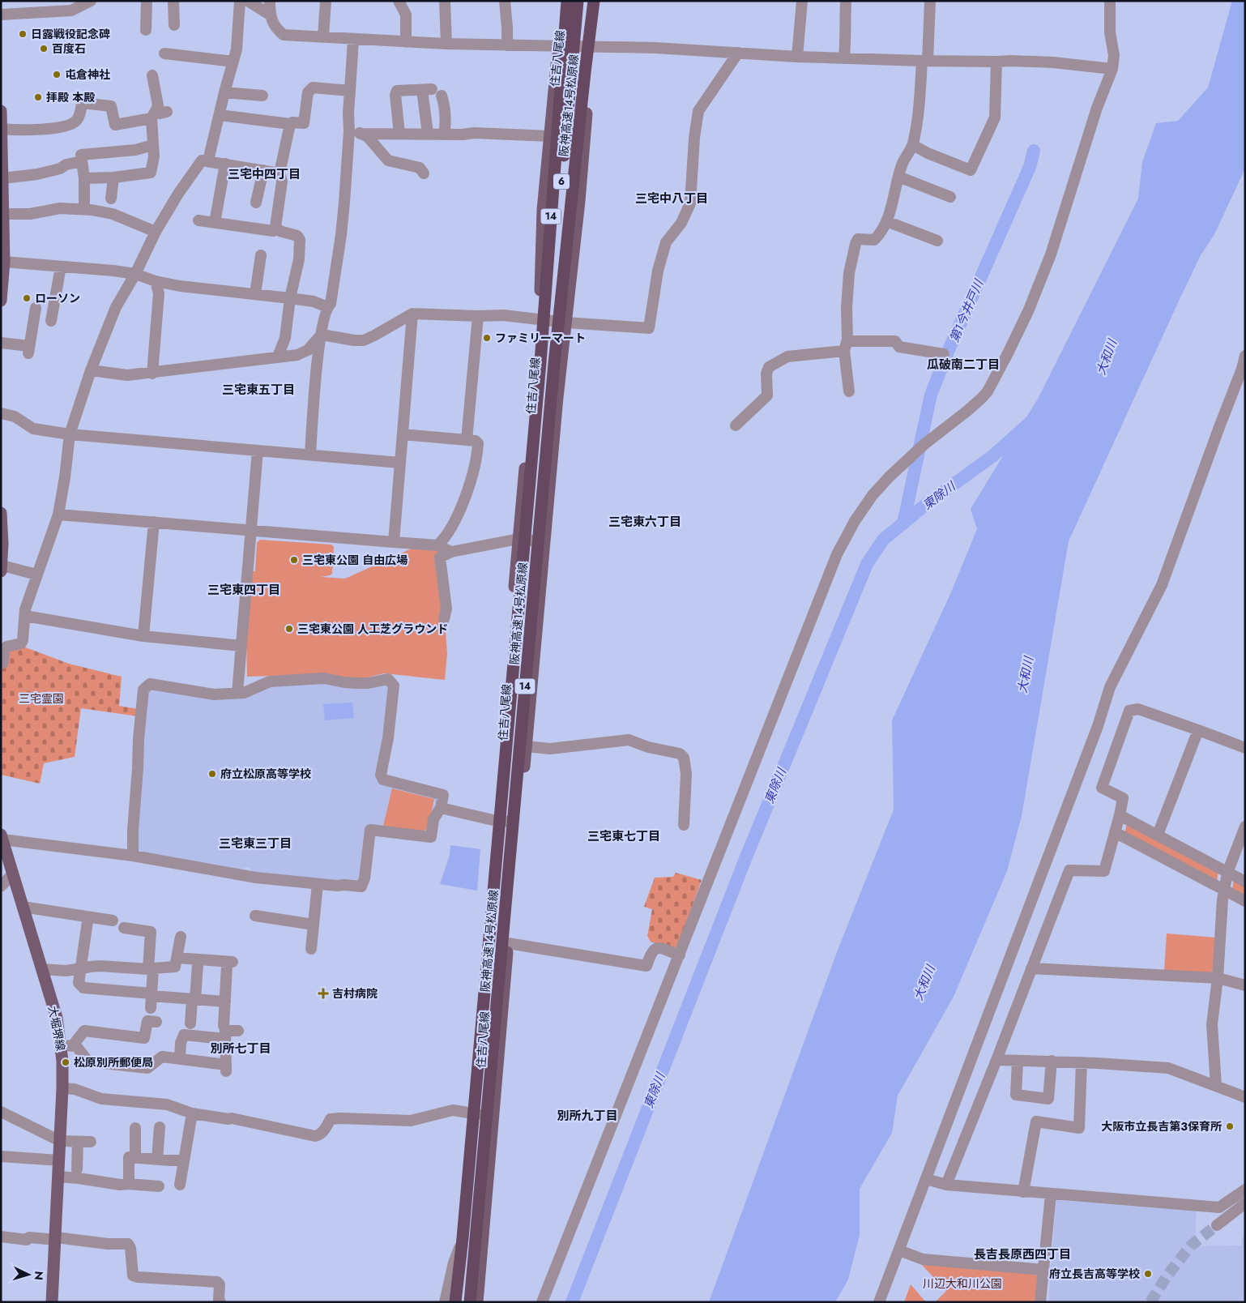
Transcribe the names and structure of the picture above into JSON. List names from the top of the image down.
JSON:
{
  "streets": {
    "highway": ["阪神高速14号松原線", "6", "14"],
    "main road": ["住吉八尾線", "大堀堺線"]
  },
  "crossings": [
    ["住吉八尾線", "阪神高速14号松原線"],
    ["阪神高速14号松原線", "6"]
  ],
  "districts": [
    "三宅中四丁目",
    "三宅中八丁目",
    "瓜破南二丁目",
    "三宅東五丁目",
    "三宅東六丁目",
    "三宅東四丁目",
    "三宅東七丁目",
    "三宅東三丁目",
    "別所七丁目",
    "別所九丁目",
    "長吉長原西四丁目"
  ],
  "water": ["第1今井戸川", "大和川", "東除川"],
  "parks": ["三宅霊園", "川辺大和川公園"],
  "places": {
    "other": [
      "日露戦役記念碑",
      "百度石",
      "屯倉神社",
      "拝殿 本殿",
      "ローソン",
      "ファミリーマート",
      "三宅東公園 自由広場",
      "三宅東公園 人工芝グラウンド",
      "府立松原高等学校",
      "松原別所郵便局",
      "大阪市立長吉第３保育所",
      "府立長吉高等学校"
    ],
    "health": ["吉村病院"]
  },
  "north": "right"
}
